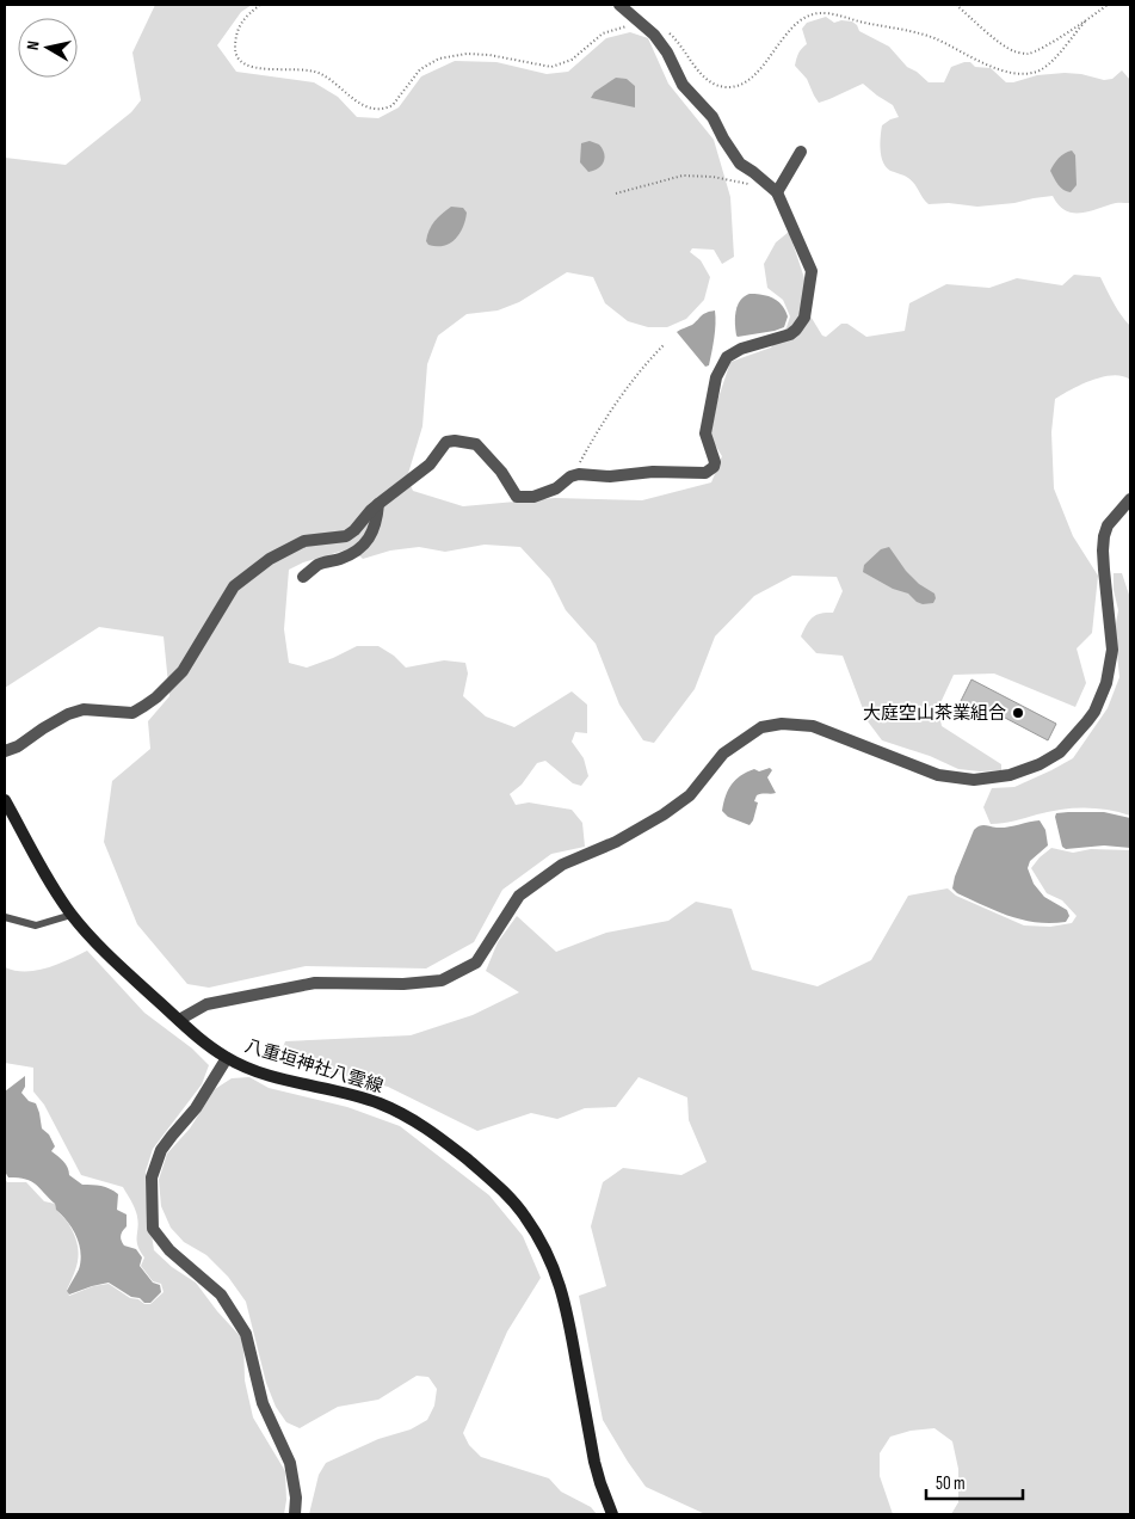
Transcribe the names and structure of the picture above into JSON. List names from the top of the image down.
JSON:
{
  "streets": {
    "main road": ["八重垣神社八雲線"]
  },
  "places": ["大庭空山茶業組合"],
  "scale_bar": "50 m",
  "north": "left"
}
